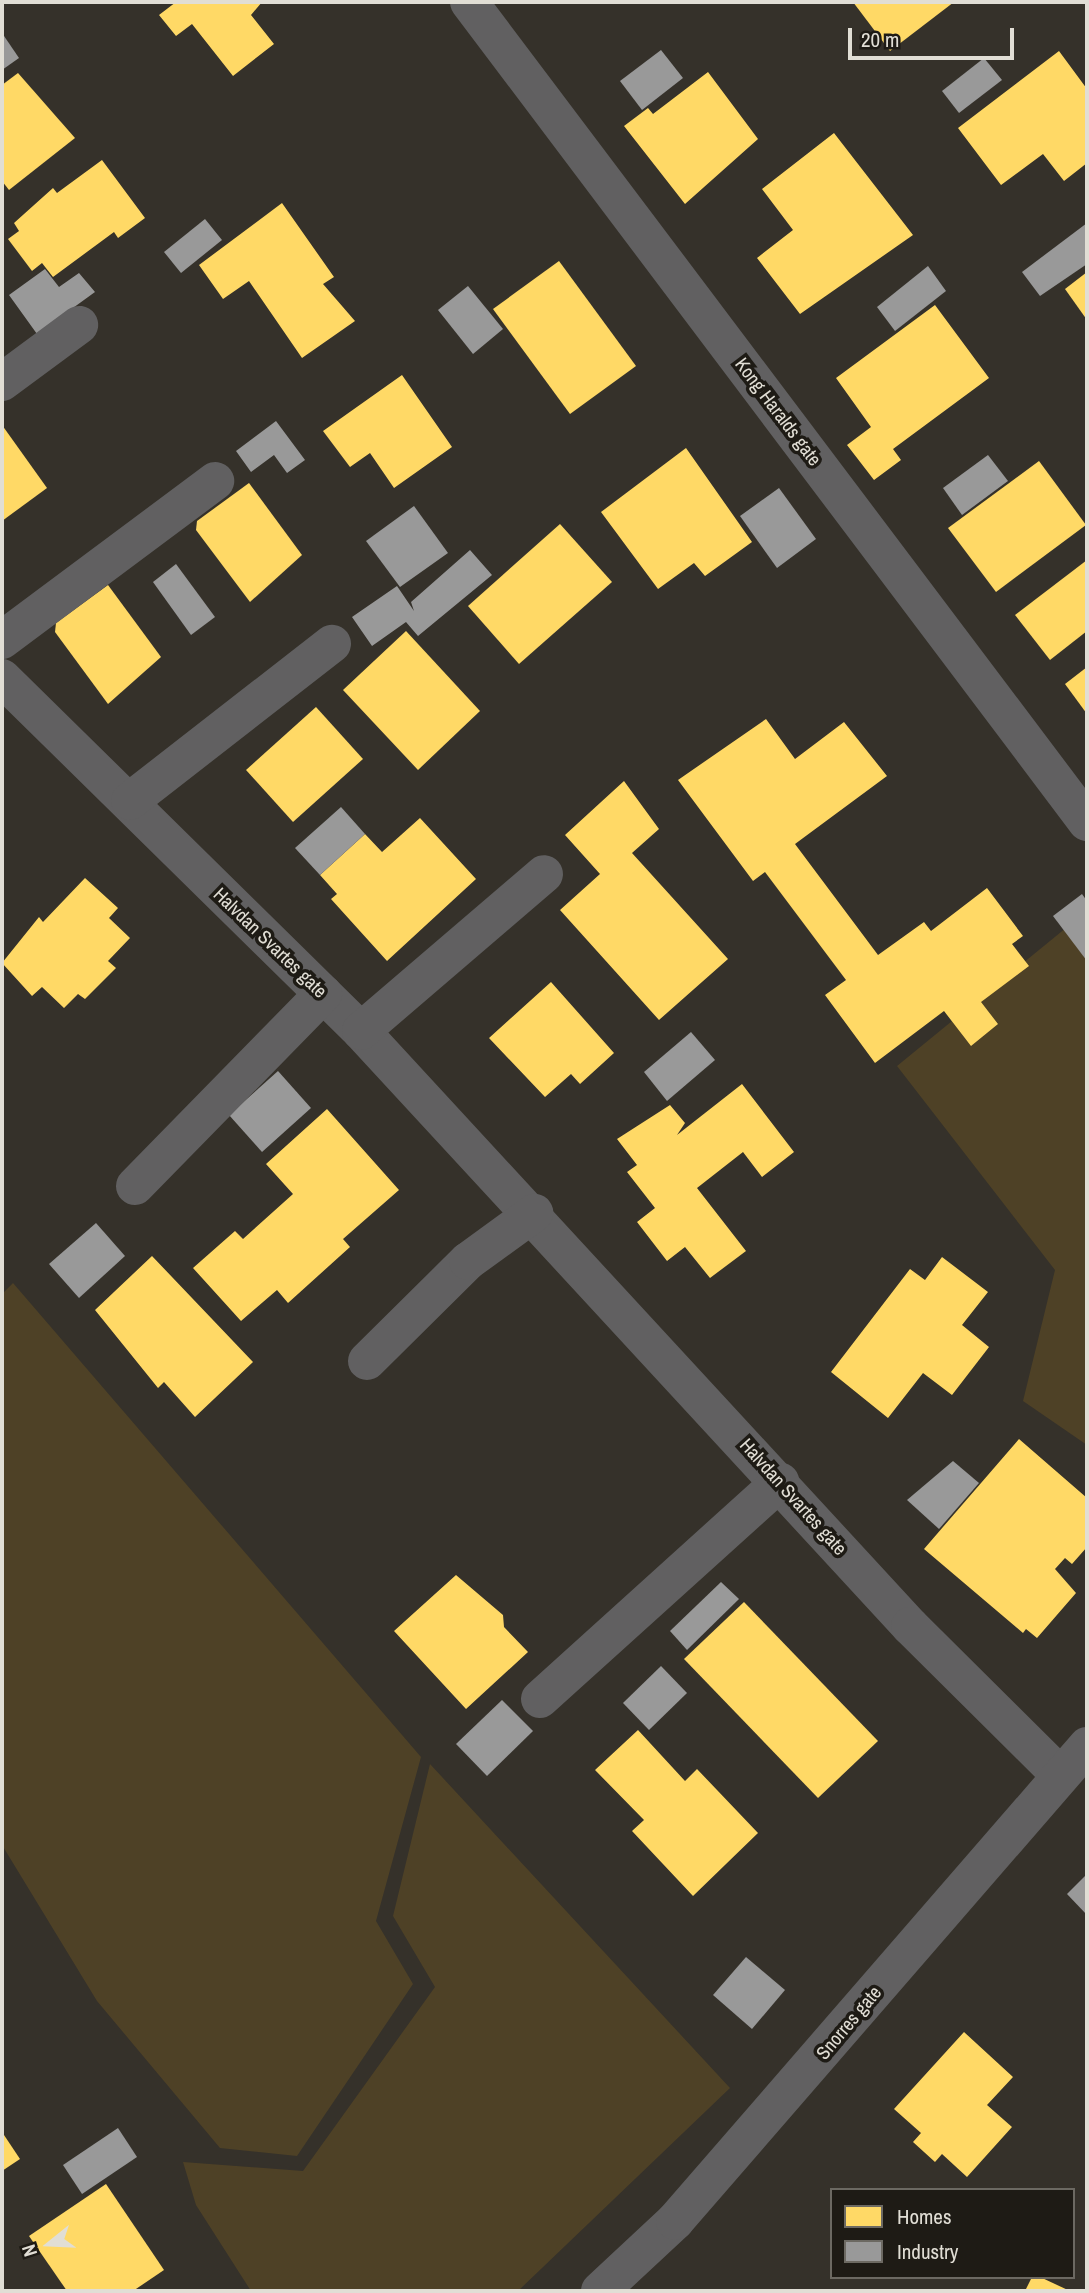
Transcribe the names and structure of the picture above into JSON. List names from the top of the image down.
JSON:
{
  "streets": {
    "street": ["Kong Haralds gate", "Halvdan Svartes gate", "Snorres gate"]
  },
  "crossings": [
    ["Halvdan Svartes gate", "Snorres gate"]
  ],
  "legend": ["Homes", "Industry"],
  "scale_bar": "20 m",
  "north": "left"
}
